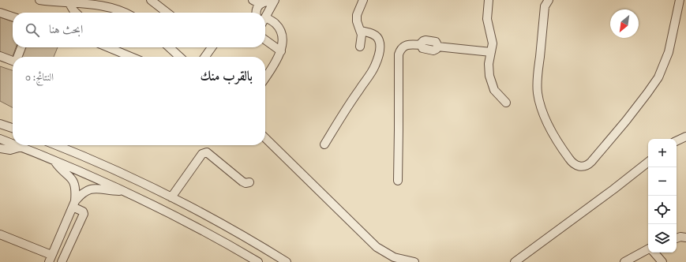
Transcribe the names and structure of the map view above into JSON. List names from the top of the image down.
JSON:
{
  "north": "bottom left",
  "page": {
    "search": "ابحث هنا",
    "heading": ["بالقرب منك", "النتائج: 0"],
    "map_buttons": ["+", "−"]
  }
}
